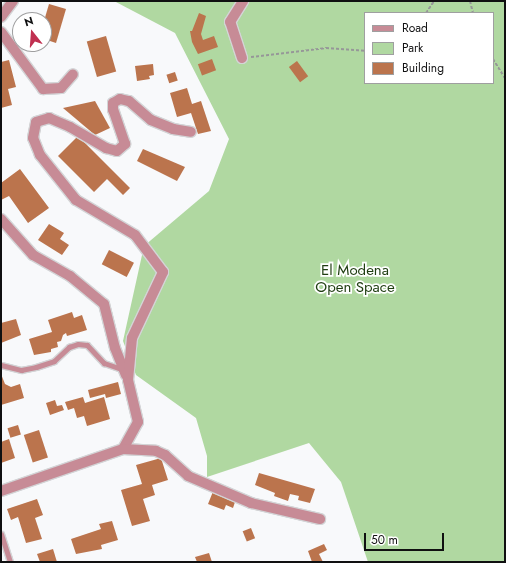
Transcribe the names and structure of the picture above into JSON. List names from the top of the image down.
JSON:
{
  "parks": ["El Modena Open Space"],
  "legend": ["Road", "Park", "Building"],
  "scale_bar": "50 m",
  "north": "top"
}
